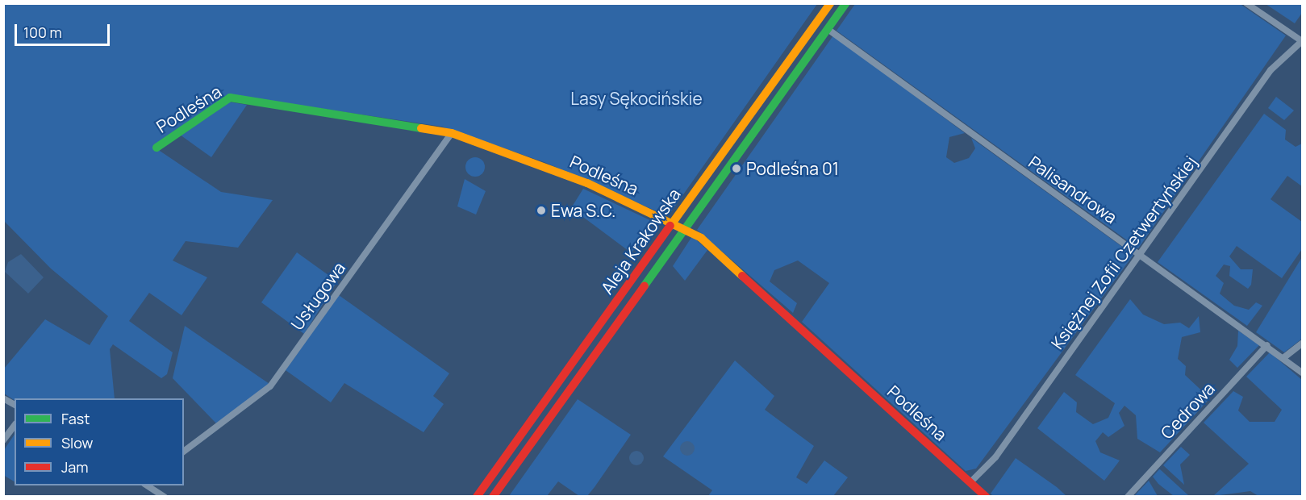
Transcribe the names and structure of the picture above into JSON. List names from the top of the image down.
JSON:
{
  "streets": {
    "main road": ["Podleśna", "Aleja Krakowska"],
    "street": [
      "Palisandrowa",
      "Księżnej Zofii Czetwertyńskiej",
      "Usługowa",
      "Cedrowa"
    ]
  },
  "crossings": [
    ["Podleśna", "Aleja Krakowska"],
    ["Podleśna", "Księżnej Zofii Czetwertyńskiej"],
    ["Podleśna", "Usługowa"],
    ["Palisandrowa", "Aleja Krakowska"],
    ["Palisandrowa", "Księżnej Zofii Czetwertyńskiej"],
    ["Palisandrowa", "Cedrowa"]
  ],
  "parks": ["Lasy Sękocińskie"],
  "places": ["Podleśna 01", "Ewa S.C."],
  "legend": ["Fast", "Slow", "Jam"],
  "scale_bar": "100 m"
}
